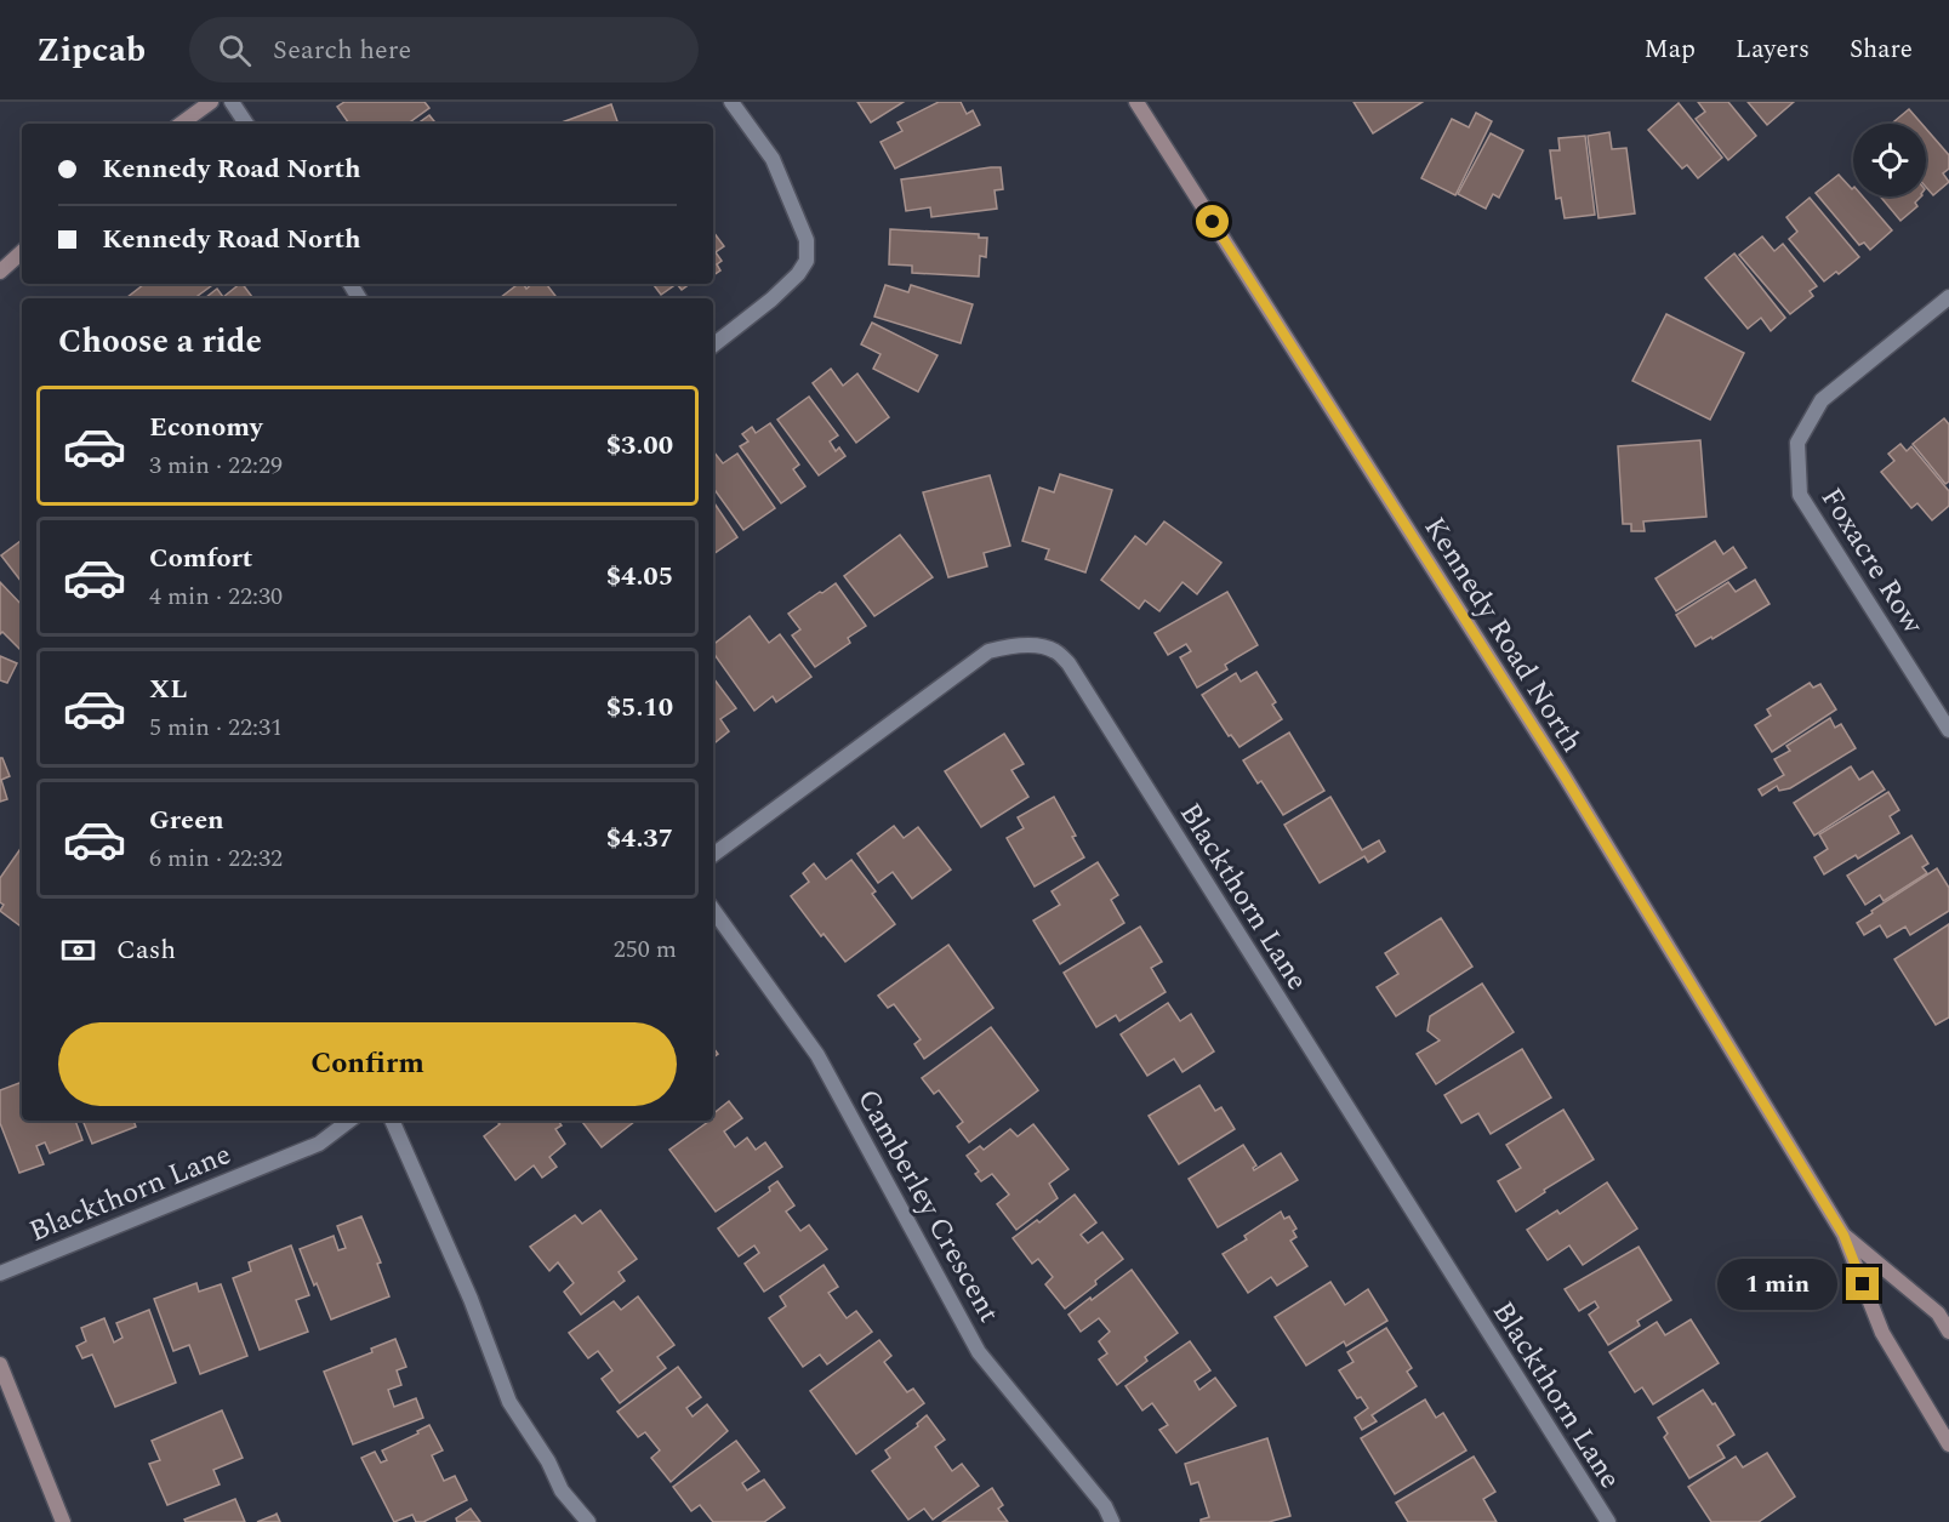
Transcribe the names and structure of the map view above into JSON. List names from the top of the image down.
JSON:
{
  "streets": {
    "main road": ["Kennedy Road North"],
    "street": ["Foxacre Row", "Blackthorn Lane", "Camberley Crescent"]
  },
  "page": {
    "header": "Zipcab",
    "search": "Search here",
    "nav": ["Map", "Layers", "Share"],
    "banner": ["Kennedy Road North", "Kennedy Road North"],
    "heading": "Choose a ride",
    "list": [
      {
        "name": "Economy",
        "note": "3 min · 22:29",
        "value": "$3.00"
      },
      {
        "name": "Comfort",
        "note": "4 min · 22:30",
        "value": "$4.05"
      },
      {
        "name": "XL",
        "note": "5 min · 22:31",
        "value": "$5.10"
      },
      {
        "name": "Green",
        "note": "6 min · 22:32",
        "value": "$4.37"
      }
    ],
    "pay": ["Cash", "250 m"],
    "buttons": "Confirm",
    "bubble": "1 min"
  }
}
